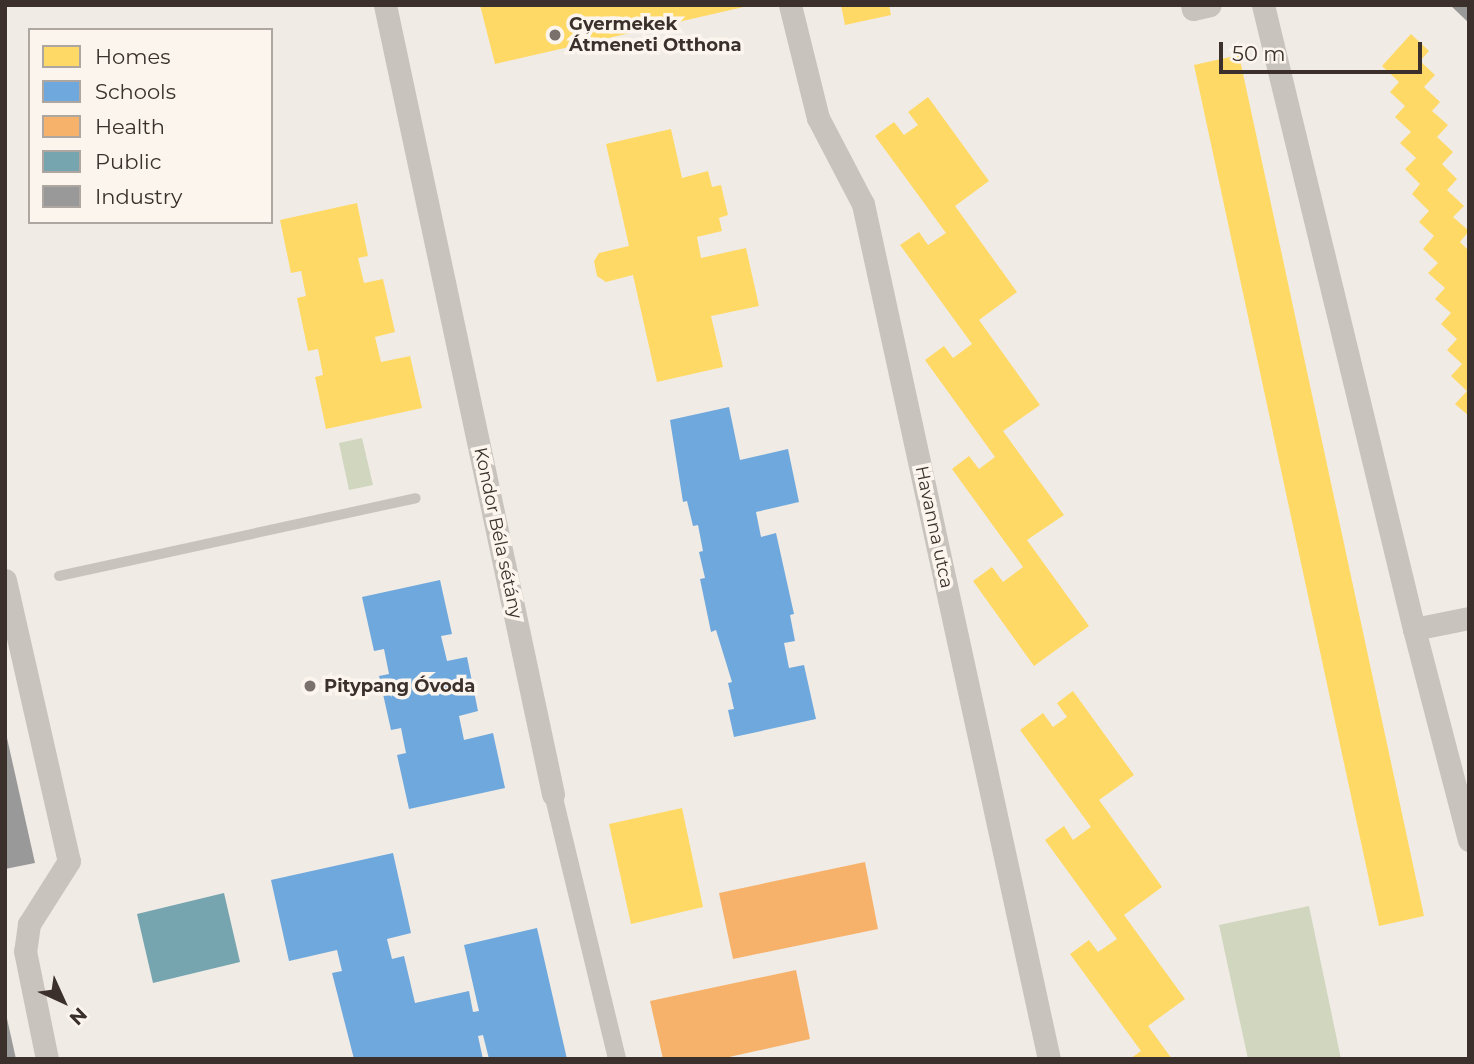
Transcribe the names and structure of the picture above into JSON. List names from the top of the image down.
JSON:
{
  "streets": {
    "street": ["Havanna utca", "Kondor Béla sétány"]
  },
  "places": ["Gyermekek Átmeneti Otthona", "Pitypang Óvoda"],
  "legend": [
    "Homes",
    "Schools",
    "Health",
    "Public",
    "Industry"
  ],
  "scale_bar": "50 m",
  "north": "bottom right"
}
